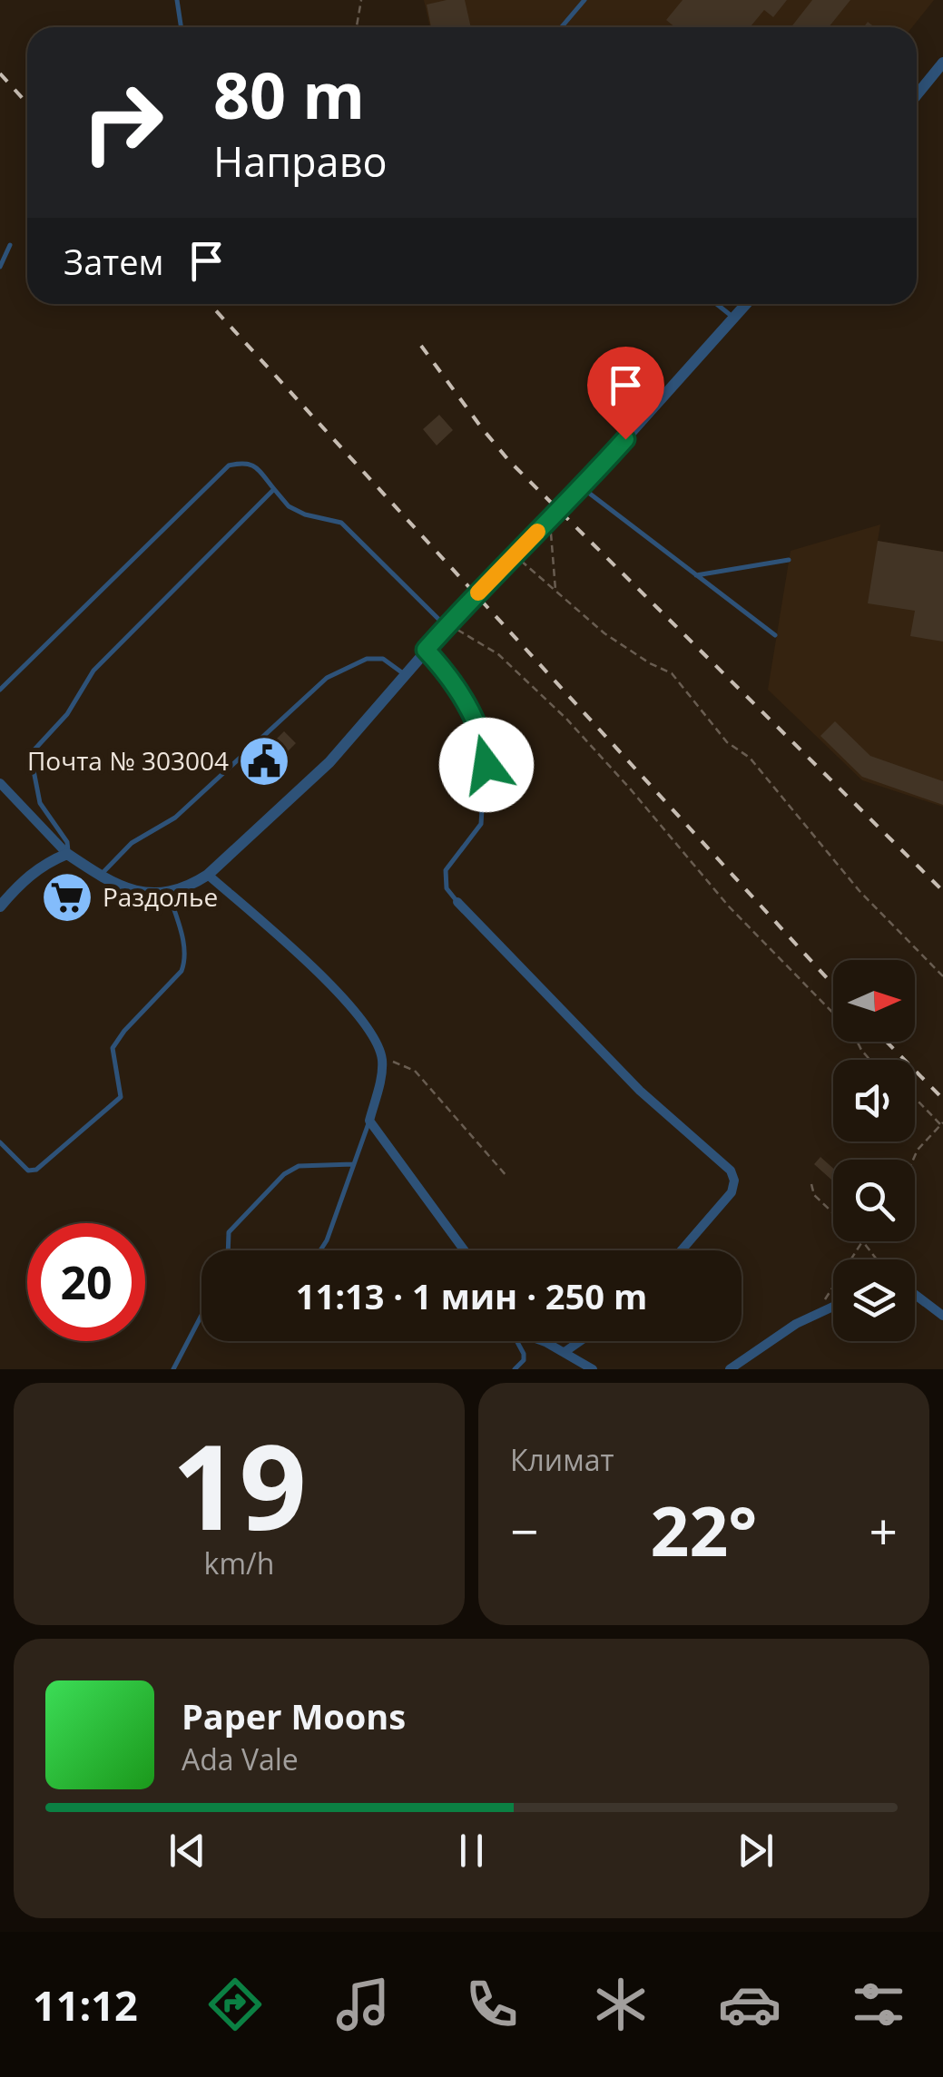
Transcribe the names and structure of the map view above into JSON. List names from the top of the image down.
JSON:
{
  "places": {
    "public building": ["Почта № 303004"],
    "supermarket": ["Раздолье"]
  },
  "north": "right",
  "page": {
    "turn": ["80 m", "Направо"],
    "then": "Затем",
    "limit": "20",
    "trip": "11:13 · 1 мин · 250 m",
    "tile": [
      ["19", "km/h"],
      "Климат"
    ],
    "heat": ["−", "22°", "+"],
    "song": ["Paper Moons", "Ada Vale"],
    "tabs": "11:12"
  }
}
